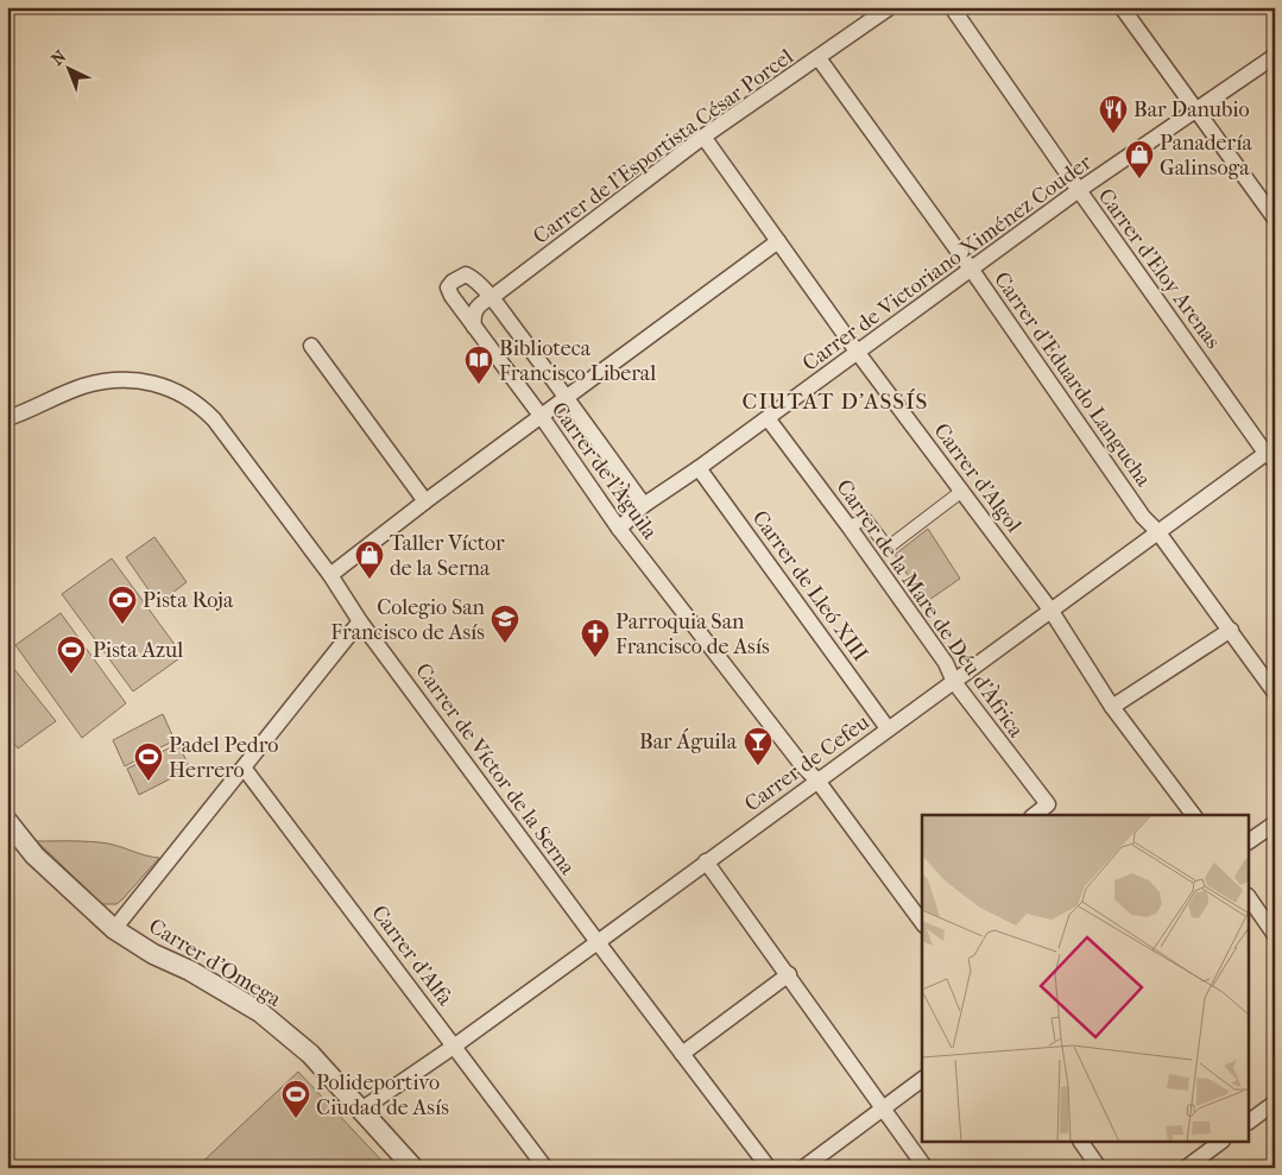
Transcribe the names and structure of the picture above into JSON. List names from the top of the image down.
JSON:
{
  "streets": {
    "street": [
      "Carrer de l'Esportista César Porcel",
      "Carrer de Victoriano Ximénez Couder",
      "Carrer d'Eloy Arenas",
      "Carrer d'Eduardo Langucha",
      "Carrer de l'Àguila",
      "Carrer d'Algol",
      "Carrer de Lleó XIII",
      "Carrer de la Mare de Déu d'Àfrica",
      "Carrer de Cefeu",
      "Carrer de Víctor de la Serna",
      "Carrer d'Alfa",
      "Carrer d'Omega"
    ]
  },
  "crossings": [
    ["Carrer de l'Esportista César Porcel", "Carrer d'Eduardo Langucha"],
    ["Carrer de l'Esportista César Porcel", "Carrer de l'Àguila"],
    ["Carrer de l'Esportista César Porcel", "Carrer d'Algol"],
    ["Carrer de Victoriano Ximénez Couder", "Carrer d'Eloy Arenas"],
    ["Carrer de Victoriano Ximénez Couder", "Carrer d'Eduardo Langucha"],
    ["Carrer de Victoriano Ximénez Couder", "Carrer de l'Àguila"],
    ["Carrer de Victoriano Ximénez Couder", "Carrer d'Algol"],
    ["Carrer de Victoriano Ximénez Couder", "Carrer de Lleó XIII"],
    ["Carrer de Victoriano Ximénez Couder", "Carrer de la Mare de Déu d'Àfrica"],
    ["Carrer d'Eloy Arenas", "Carrer de Cefeu"],
    ["Carrer d'Eduardo Langucha", "Carrer de Cefeu"],
    ["Carrer de l'Àguila", "Carrer de Cefeu"],
    ["Carrer d'Algol", "Carrer de Cefeu"],
    ["Carrer de Lleó XIII", "Carrer de Cefeu"],
    ["Carrer de la Mare de Déu d'Àfrica", "Carrer de Cefeu"],
    ["Carrer de Cefeu", "Carrer de Víctor de la Serna"],
    ["Carrer de Cefeu", "Carrer d'Alfa"],
    ["Carrer de Cefeu", "Carrer d'Omega"]
  ],
  "districts": ["CIUTAT D'ASSÍS"],
  "places": {
    "restaurant": ["Bar Danubio"],
    "shop": ["Panadería Galinsoga", "Taller Víctor de la Serna"],
    "library": ["Biblioteca Francisco Liberal"],
    "sports": [
      "Pista Roja",
      "Pista Azul",
      "Padel Pedro Herrero",
      "Polideportivo Ciudad de Asís"
    ],
    "school or university": ["Colegio San Francisco de Asís"],
    "church": ["Parroquia San Francisco de Asís"],
    "bar": ["Bar Águila"]
  },
  "north": "top left"
}
